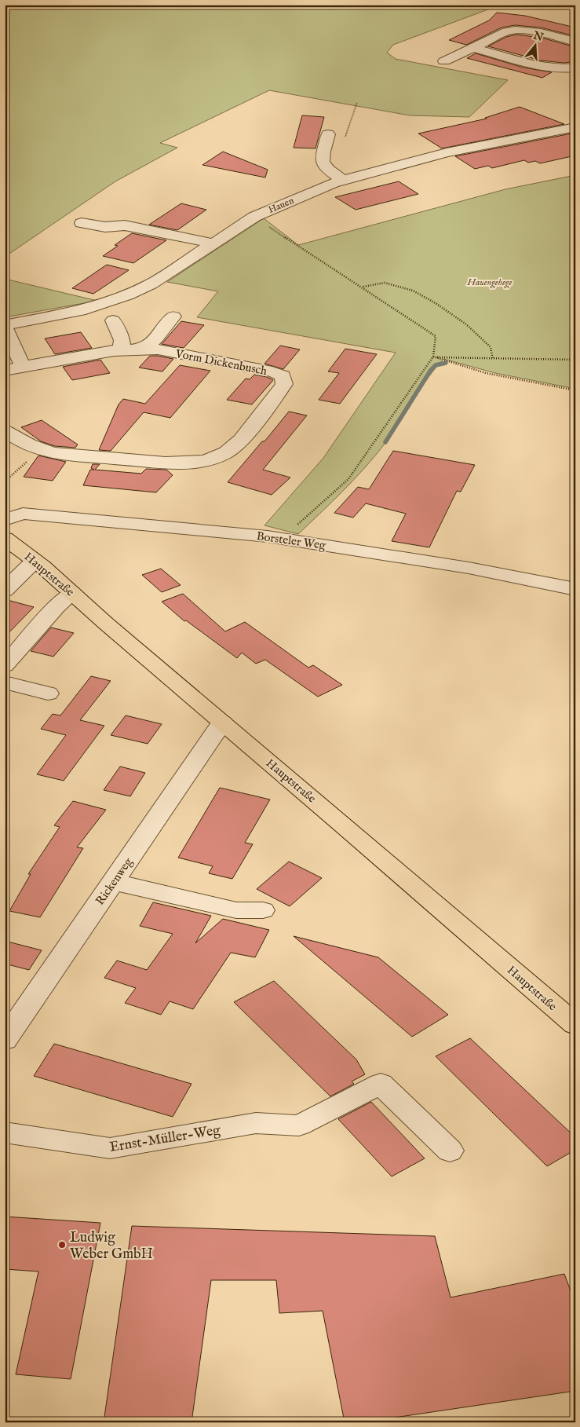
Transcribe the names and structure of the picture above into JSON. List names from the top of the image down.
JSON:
{
  "streets": {
    "main road": ["Hauptstraße"],
    "street": [
      "Hauen",
      "Vorm Dickenbusch",
      "Borsteler Weg",
      "Rickenweg",
      "Ernst-Müller-Weg"
    ]
  },
  "crossings": [
    ["Hauptstraße", "Rickenweg"]
  ],
  "parks": ["Hauengehege"],
  "places": ["Ludwig Weber GmbH"],
  "north": "top"
}
